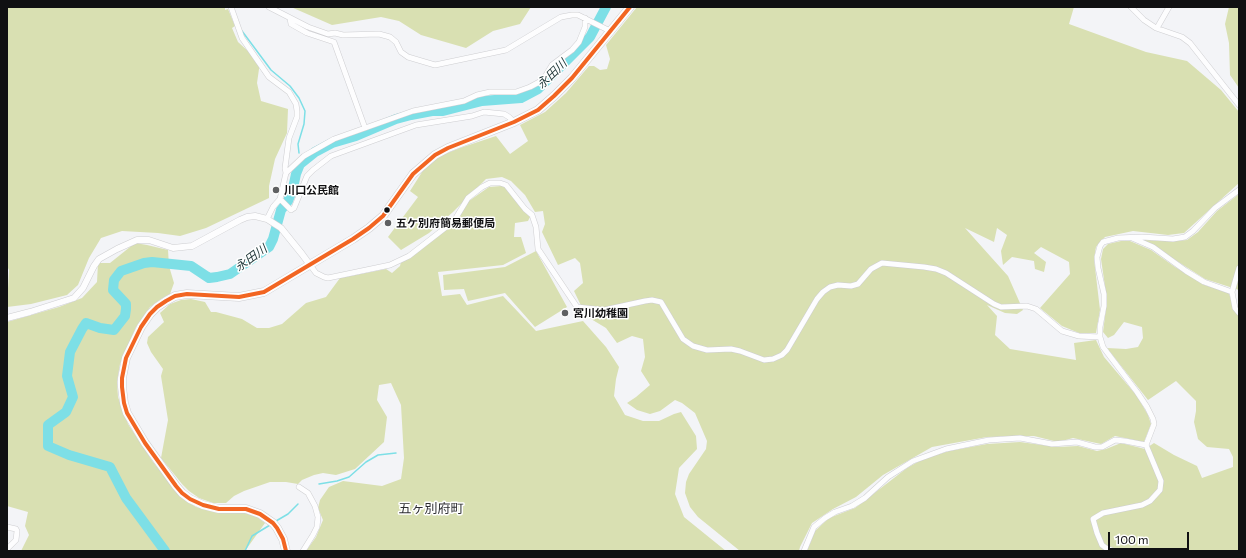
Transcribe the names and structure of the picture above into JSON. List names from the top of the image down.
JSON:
{
  "districts": ["五ヶ別府町"],
  "water": ["永田川"],
  "places": ["川口公民館", "五ケ別府簡易郵便局", "宮川幼稚園"],
  "scale_bar": "100 m"
}
